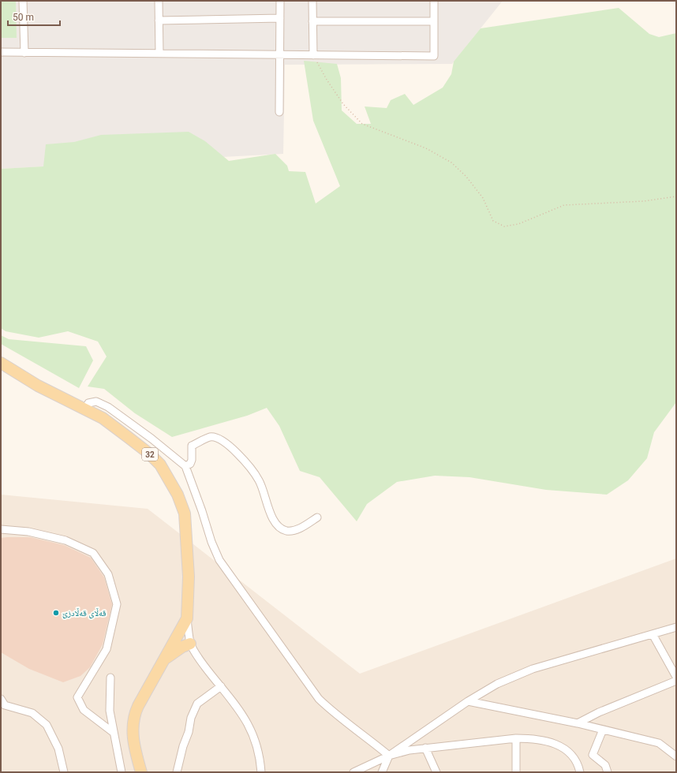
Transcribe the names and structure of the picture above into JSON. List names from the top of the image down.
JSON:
{
  "streets": {
    "main road": ["32"]
  },
  "places": ["قەڵای قەڵادزێ"],
  "scale_bar": "50 m"
}
